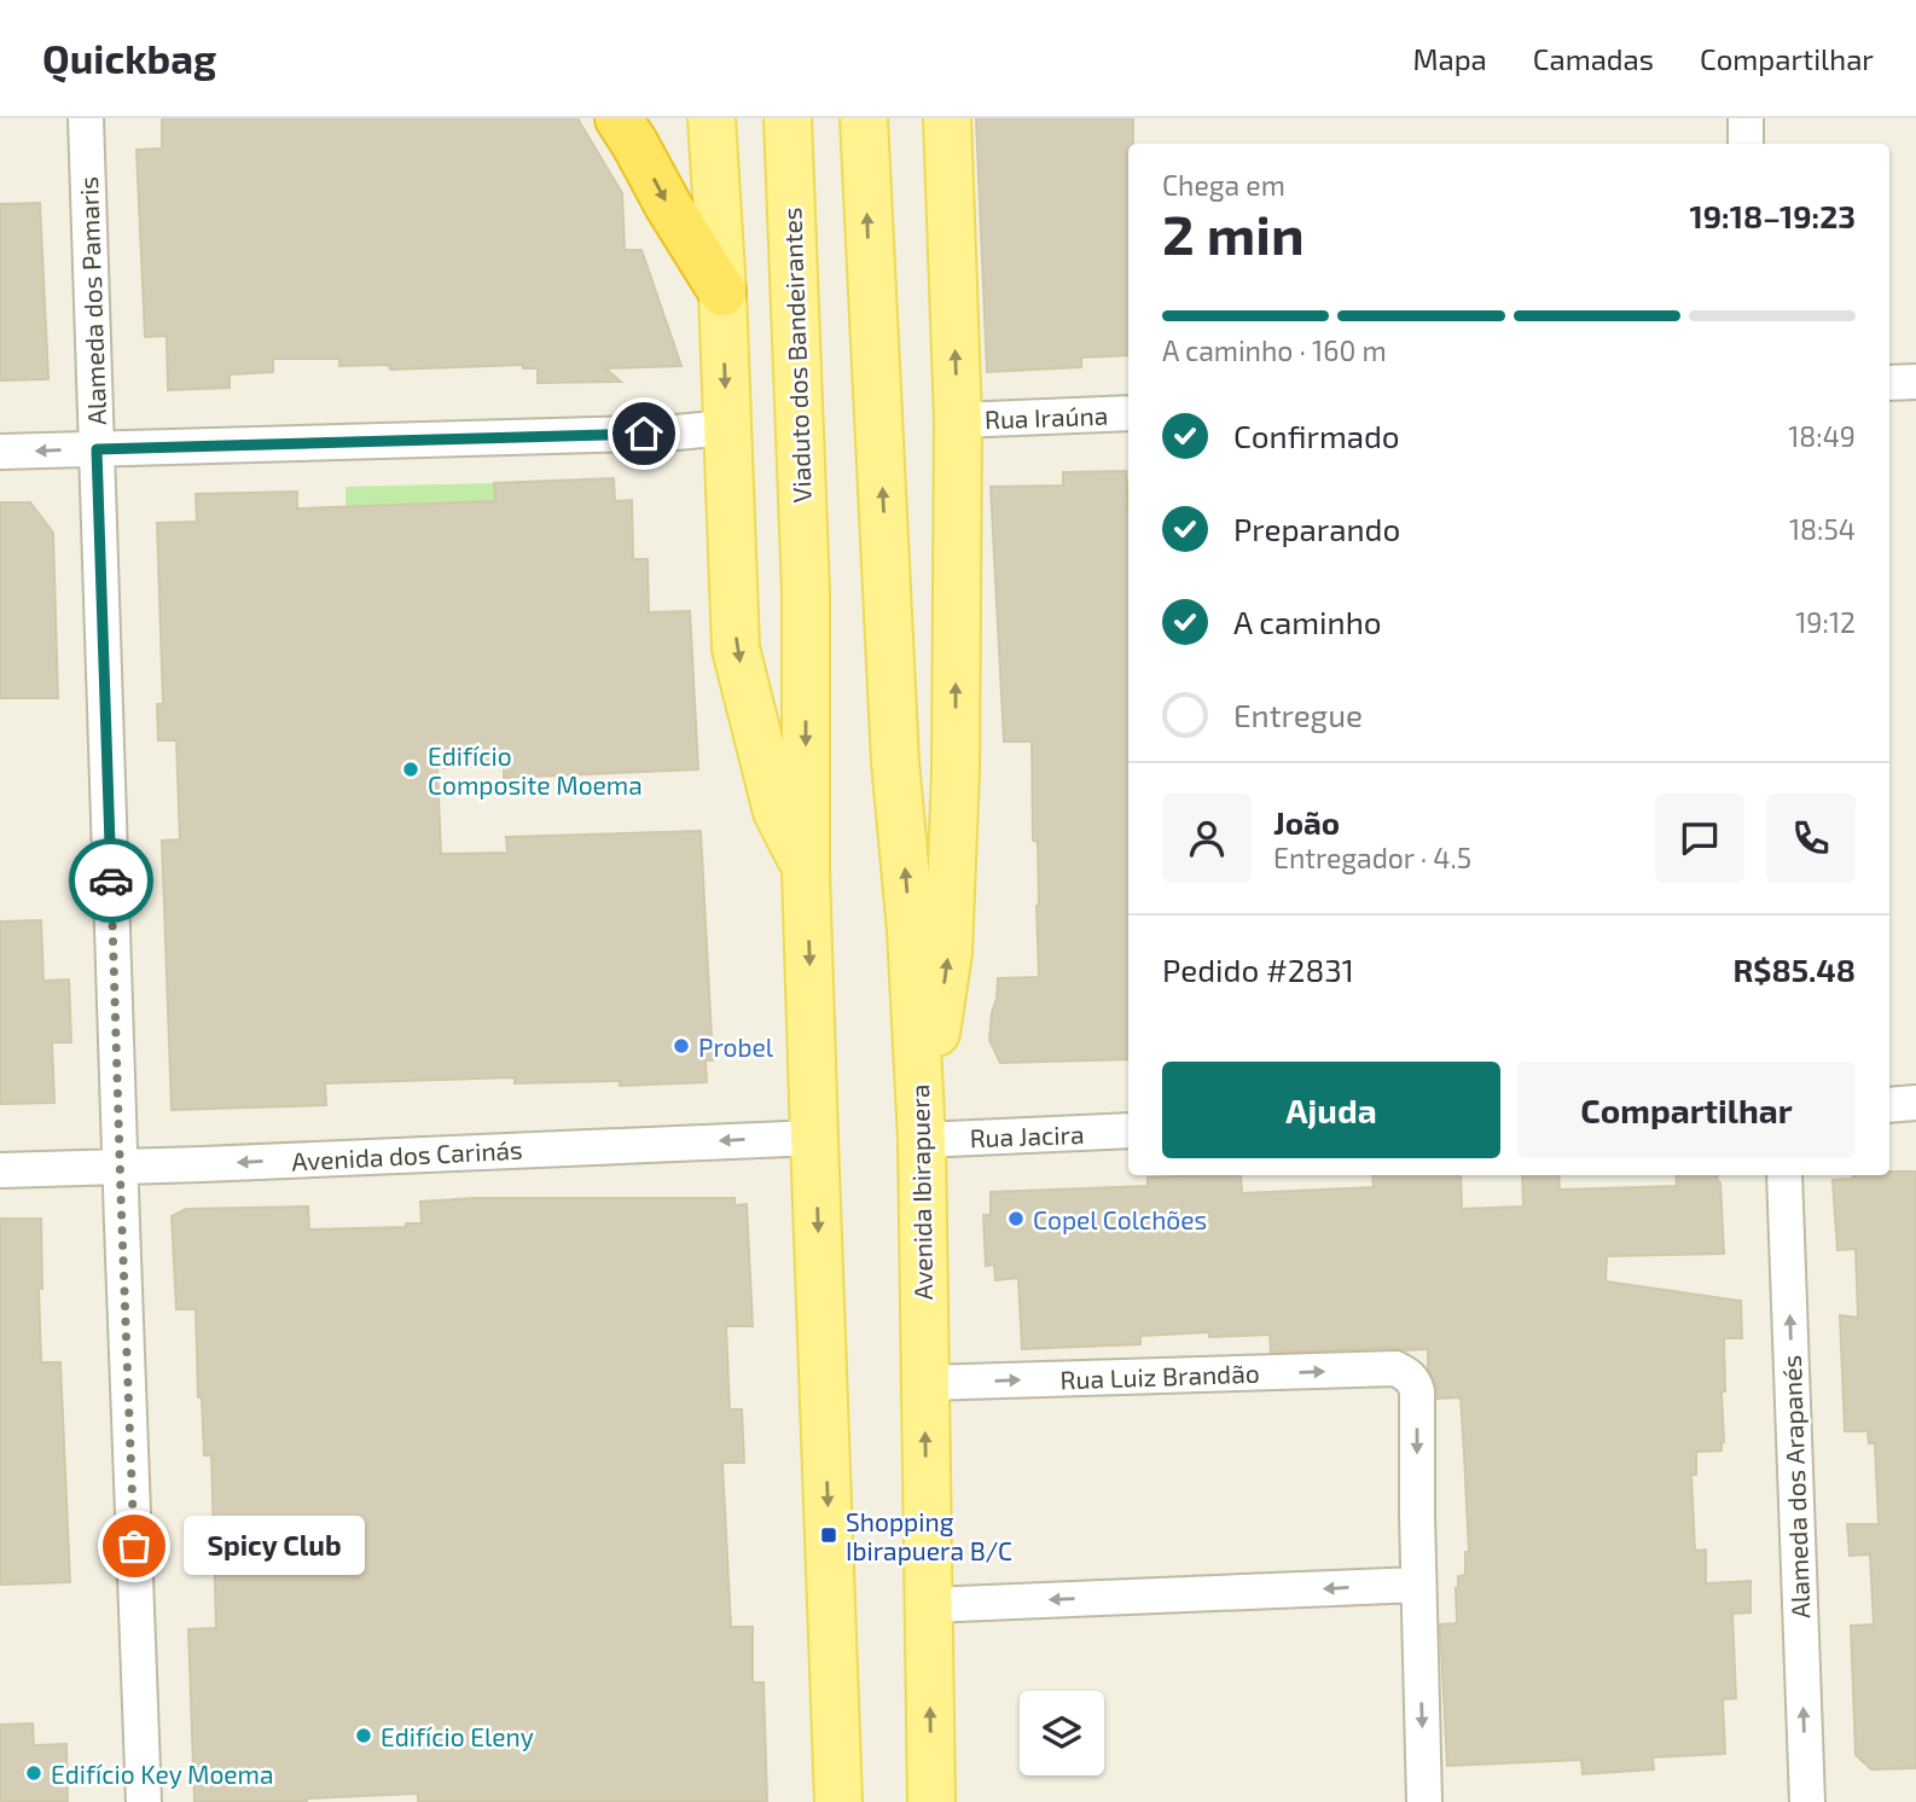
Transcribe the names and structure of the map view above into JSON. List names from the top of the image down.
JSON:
{
  "streets": {
    "main road": ["Viaduto dos Bandeirantes", "Avenida Ibirapuera"],
    "street": [
      "Alameda dos Pamaris",
      "Rua Iraúna",
      "Rua Jacira",
      "Avenida dos Carinás",
      "Rua Luiz Brandão",
      "Alameda dos Arapanés"
    ]
  },
  "crossings": [
    ["Alameda dos Pamaris", "Avenida dos Carinás"],
    ["Rua Jacira", "Avenida Ibirapuera"],
    ["Avenida Ibirapuera", "Rua Luiz Brandão"]
  ],
  "one_way": ["Avenida dos Carinás", "Alameda dos Arapanés"],
  "places": {
    "other": [
      "Edifício Composite Moema",
      "Probel",
      "Copel Colchões",
      "Spicy Club",
      "Edifício Eleny",
      "Edifício Key Moema"
    ],
    "transit": ["Shopping Ibirapuera B/C"]
  },
  "page": {
    "header": "Quickbag",
    "nav": ["Mapa", "Camadas", "Compartilhar"],
    "heading": ["2 min", "Chega em", "19:18–19:23"],
    "panel": [
      "João",
      "Entregador · 4.5",
      "Pedido #2831",
      "R$85.48"
    ],
    "bar": "A caminho · 160 m",
    "list": [
      ["Confirmado", "18:49"],
      ["Preparando", "18:54"],
      ["A caminho", "19:12"],
      "Entregue"
    ],
    "buttons": ["Ajuda", "Compartilhar"],
    "bubble": "Spicy Club"
  }
}
